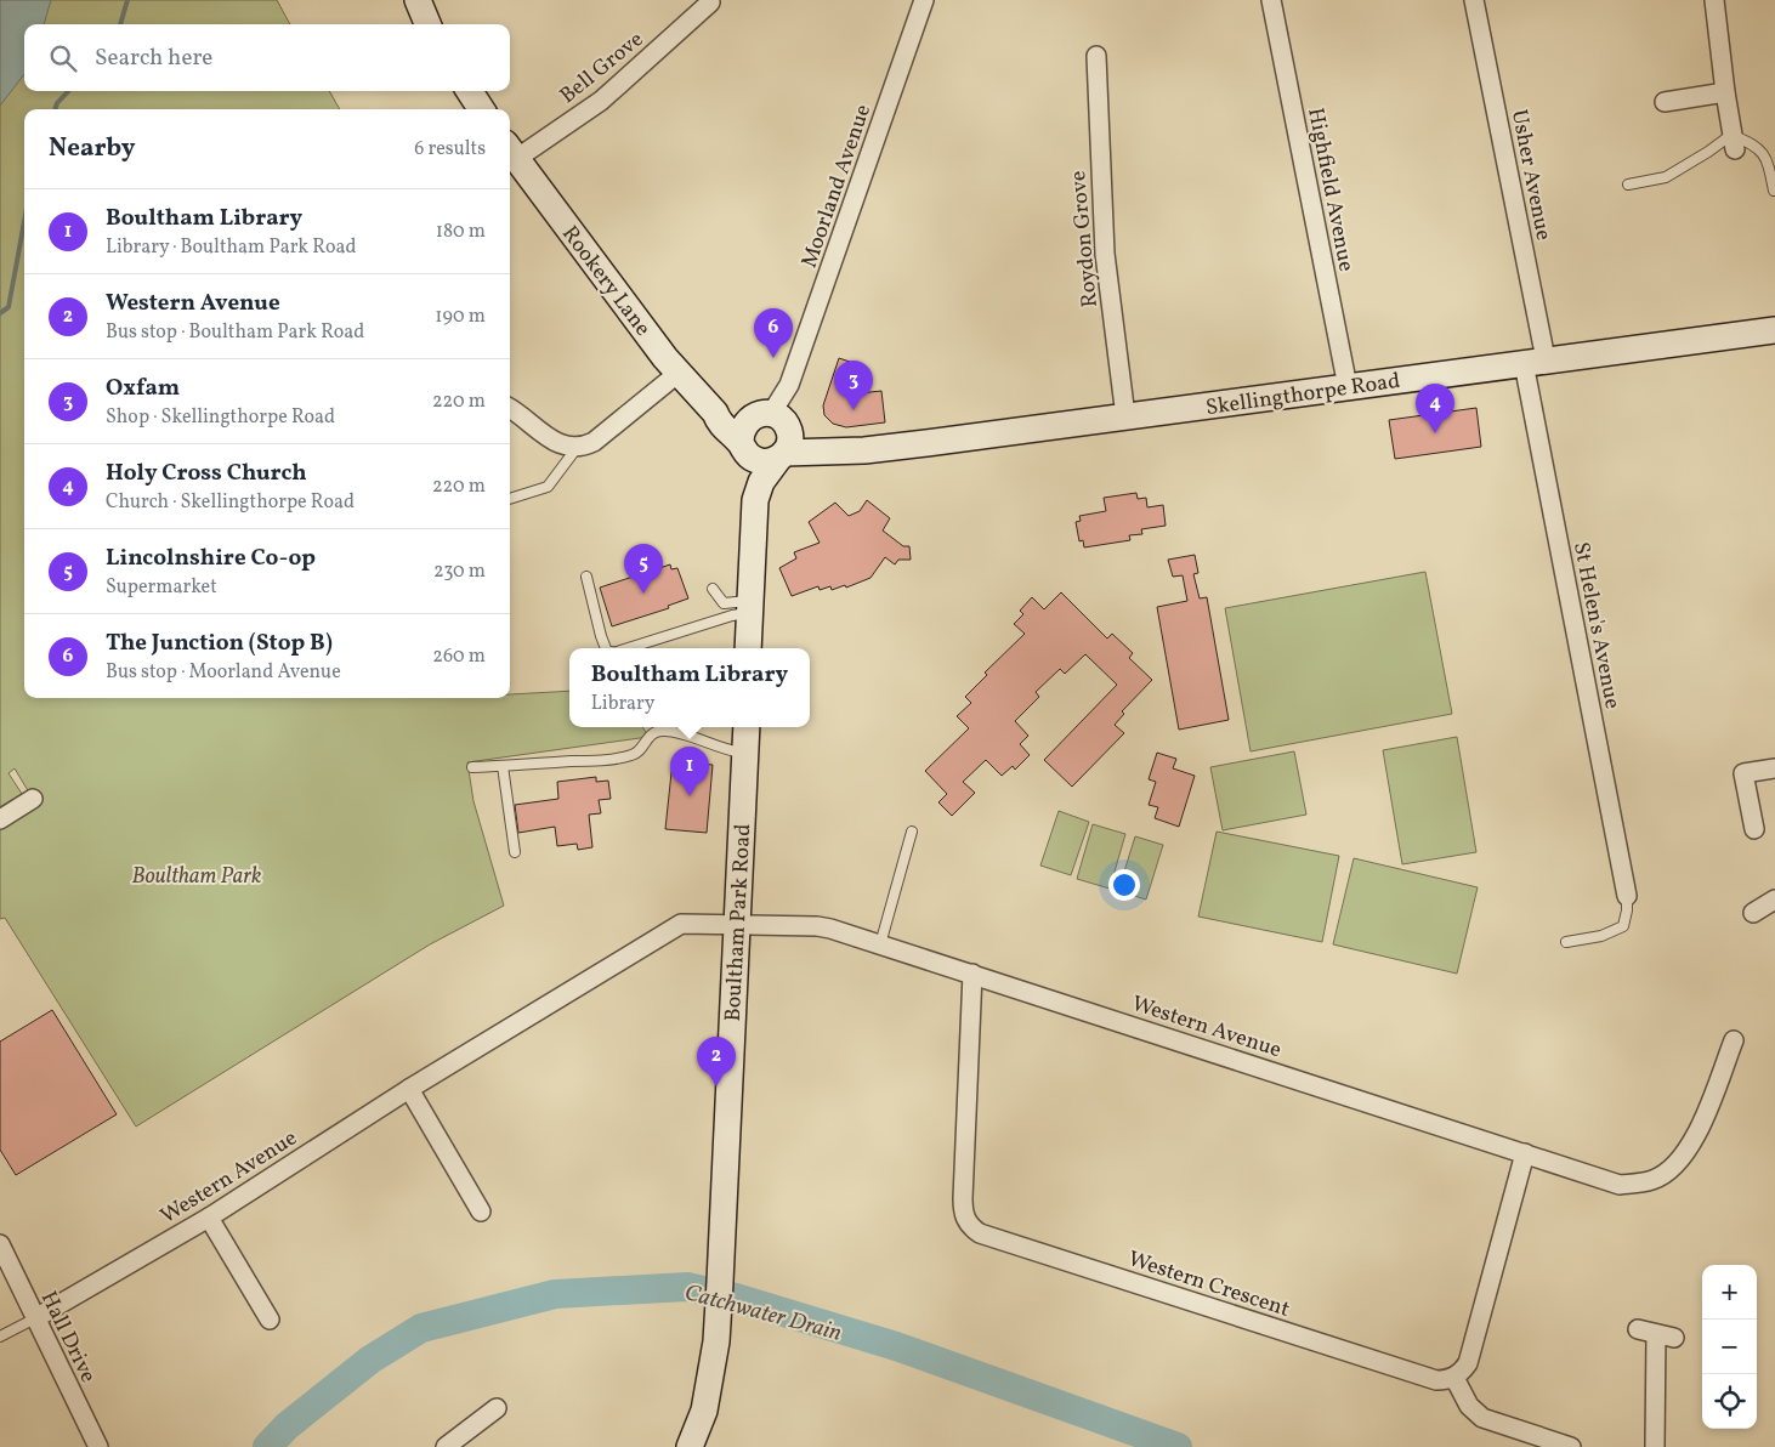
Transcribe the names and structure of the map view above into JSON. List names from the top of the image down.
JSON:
{
  "streets": {
    "street": [
      "Bell Grove",
      "Usher Avenue",
      "Moorland Avenue",
      "Highfield Avenue",
      "Roydon Grove",
      "Rookery Lane",
      "Skellingthorpe Road",
      "St Helen's Avenue",
      "Boultham Park Road",
      "Western Avenue",
      "Western Crescent",
      "Hall Drive"
    ]
  },
  "crossings": [
    ["Bell Grove", "Rookery Lane"],
    ["Usher Avenue", "Skellingthorpe Road"],
    ["Usher Avenue", "St Helen's Avenue"],
    ["Moorland Avenue", "Skellingthorpe Road"],
    ["Highfield Avenue", "Skellingthorpe Road"],
    ["Roydon Grove", "Skellingthorpe Road"],
    ["Skellingthorpe Road", "St Helen's Avenue"],
    ["Boultham Park Road", "Western Avenue"],
    ["Western Avenue", "Western Crescent"],
    ["Western Avenue", "Hall Drive"]
  ],
  "water": ["Catchwater Drain"],
  "parks": ["Boultham Park"],
  "page": {
    "search": "Search here",
    "heading": ["Nearby", "6 results"],
    "list": [
      {
        "mark": "1",
        "name": "Boultham Library",
        "note": "Library · Boultham Park Road",
        "value": "180 m"
      },
      {
        "mark": "2",
        "name": "Western Avenue",
        "note": "Bus stop · Boultham Park Road",
        "value": "190 m"
      },
      {
        "mark": "3",
        "name": "Oxfam",
        "note": "Shop · Skellingthorpe Road",
        "value": "220 m"
      },
      {
        "mark": "4",
        "name": "Holy Cross Church",
        "note": "Church · Skellingthorpe Road",
        "value": "220 m"
      },
      {
        "mark": "5",
        "name": "Lincolnshire Co-op",
        "note": "Supermarket",
        "value": "230 m"
      },
      {
        "mark": "6",
        "name": "The Junction (Stop B)",
        "note": "Bus stop · Moorland Avenue",
        "value": "260 m"
      }
    ],
    "pins": [
      "6",
      "3",
      "4",
      "5",
      "1",
      "2"
    ],
    "popup": ["Boultham Library", "Library"],
    "map_buttons": ["+", "−"]
  }
}
